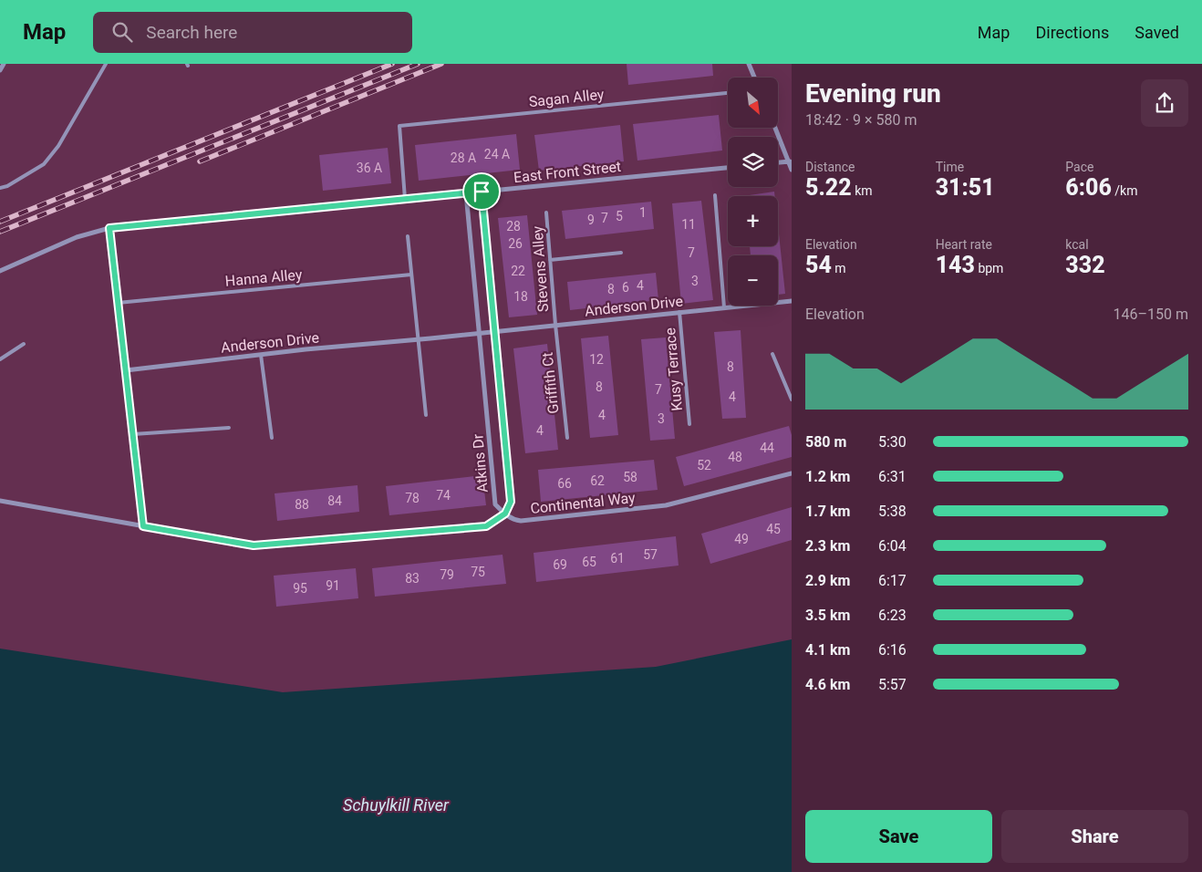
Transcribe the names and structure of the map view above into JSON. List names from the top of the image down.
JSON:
{
  "streets": {
    "street": [
      "East Front Street",
      "Anderson Drive",
      "Atkins Dr",
      "Continental Way"
    ],
    "lane": [
      "Sagan Alley",
      "Stevens Alley",
      "Hanna Alley",
      "Kusy Terrace",
      "Griffith Ct"
    ]
  },
  "crossings": [
    ["Sagan Alley", "East Front Street"],
    ["East Front Street", "Atkins Dr"],
    ["Stevens Alley", "Anderson Drive"],
    ["Stevens Alley", "Griffith Ct"],
    ["Anderson Drive", "Kusy Terrace"],
    ["Anderson Drive", "Griffith Ct"],
    ["Anderson Drive", "Atkins Dr"],
    ["Atkins Dr", "Continental Way"]
  ],
  "water": ["Schuylkill River"],
  "house_numbers": [
    "24 A",
    "28 A",
    "36 A",
    "1",
    "5",
    "7",
    "9",
    "11",
    "28",
    "26",
    "7",
    "22",
    "3",
    "4",
    "6",
    "8",
    "18",
    "12",
    "8",
    "8",
    "7",
    "4",
    "4",
    "3",
    "4",
    "44",
    "48",
    "52",
    "58",
    "62",
    "66",
    "74",
    "78",
    "84",
    "88",
    "45",
    "49",
    "57",
    "61",
    "65",
    "69",
    "75",
    "79",
    "83",
    "91",
    "95"
  ],
  "north": "bottom right",
  "page": {
    "header": "Map",
    "search": "Search here",
    "nav": ["Map", "Directions", "Saved"],
    "heading": ["Evening run", "18:42 · 9 × 580 m"],
    "map_buttons": ["+", "−"],
    "stats": [
      ["Distance", "5.22 km"],
      ["Time", "31:51"],
      ["Pace", "6:06 /km"],
      ["Elevation", "54 m"],
      ["Heart rate", "143 bpm"],
      ["kcal", "332"]
    ],
    "chart": ["Elevation", "146–150 m"],
    "list": [
      {
        "name": "580 m",
        "note": "5:30"
      },
      {
        "name": "1.2 km",
        "note": "6:31"
      },
      {
        "name": "1.7 km",
        "note": "5:38"
      },
      {
        "name": "2.3 km",
        "note": "6:04"
      },
      {
        "name": "2.9 km",
        "note": "6:17"
      },
      {
        "name": "3.5 km",
        "note": "6:23"
      },
      {
        "name": "4.1 km",
        "note": "6:16"
      },
      {
        "name": "4.6 km",
        "note": "5:57"
      }
    ],
    "buttons": ["Save", "Share"]
  }
}
